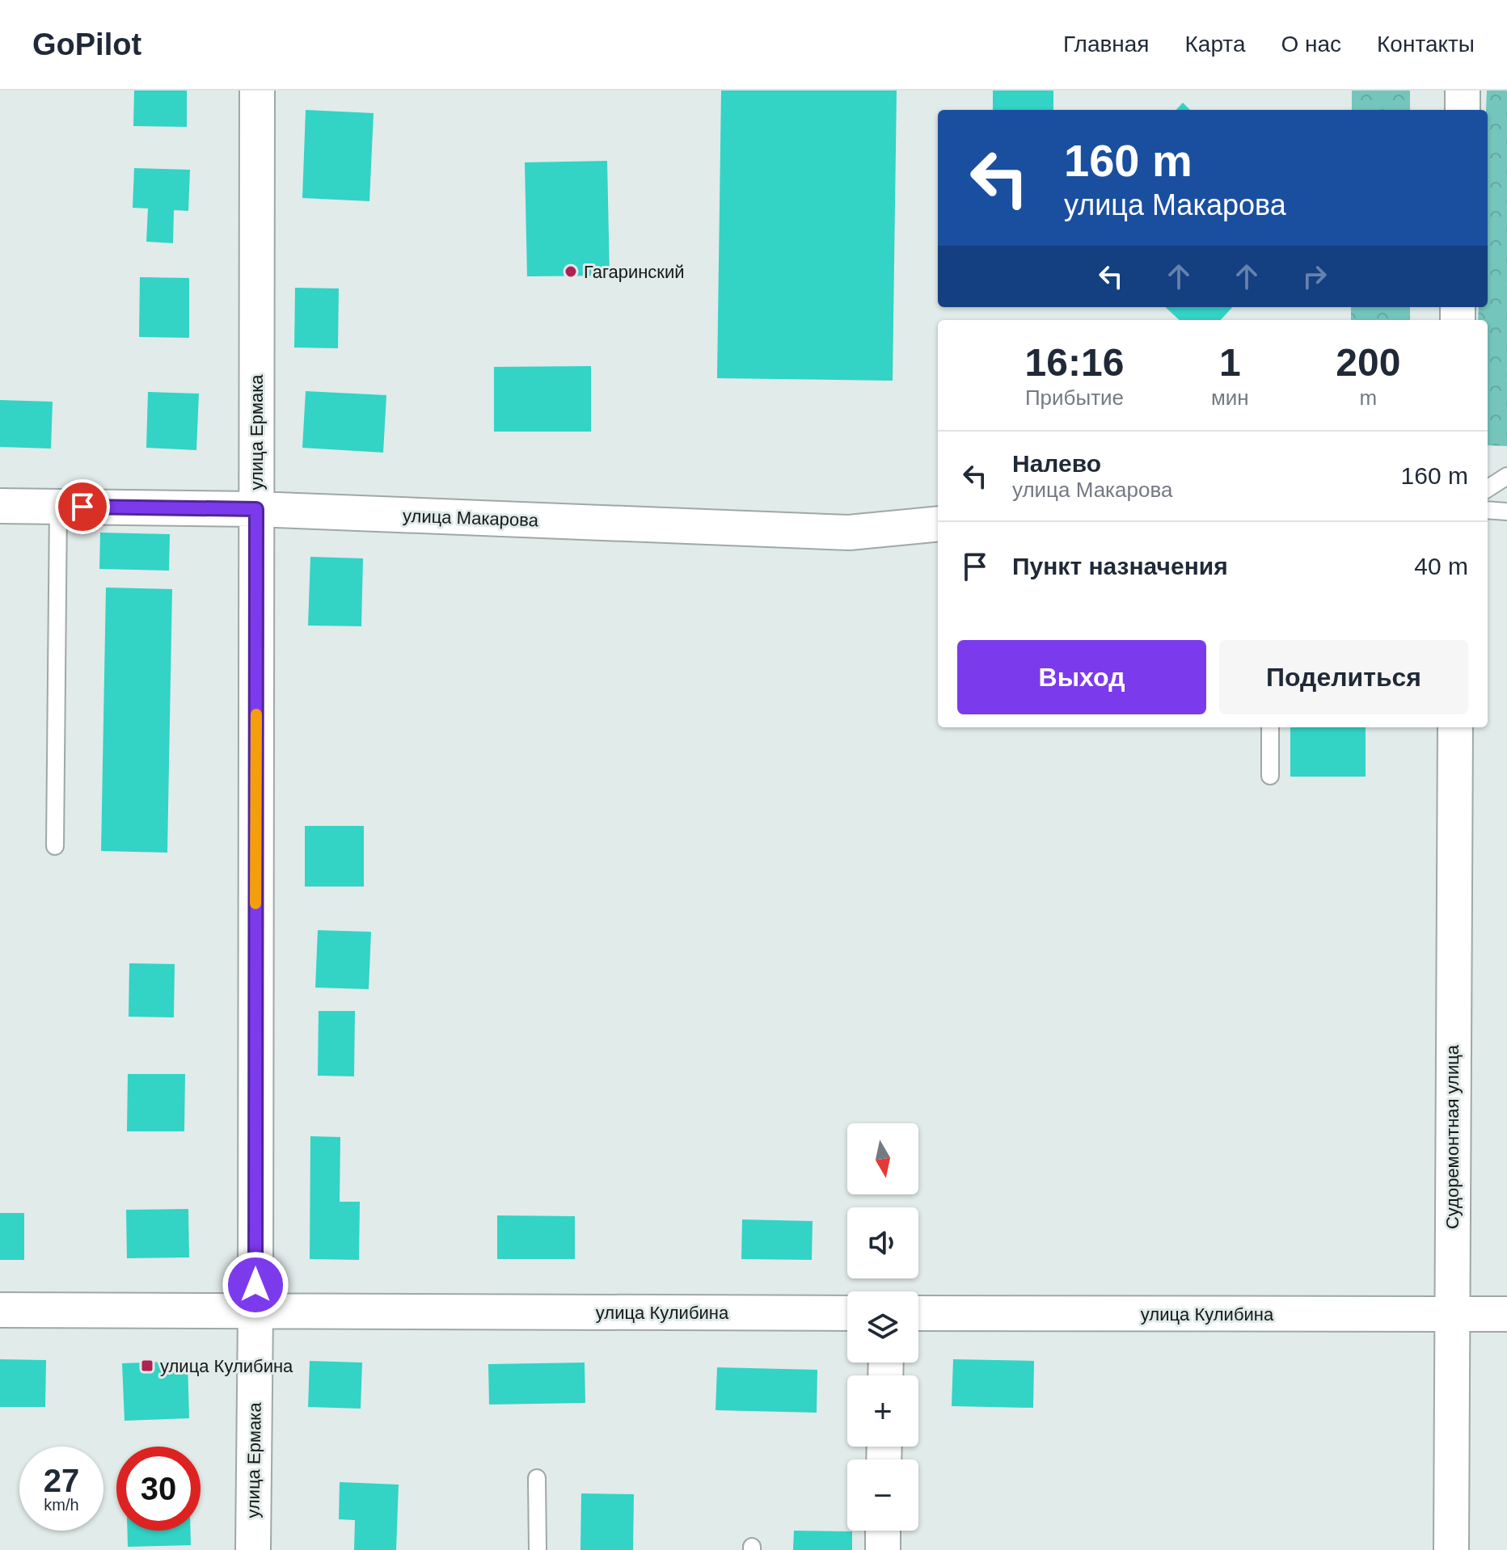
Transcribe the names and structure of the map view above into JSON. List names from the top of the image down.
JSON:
{
  "streets": {
    "street": [
      "улица Ермака",
      "улица Макарова",
      "Судоремонтная улица",
      "улица Кулибина"
    ]
  },
  "crossings": [
    ["улица Ермака", "улица Макарова"],
    ["улица Ермака", "улица Кулибина"],
    ["Судоремонтная улица", "улица Кулибина"]
  ],
  "places": {
    "other": ["Гагаринский"],
    "transit": ["улица Кулибина"]
  },
  "north": "bottom",
  "page": {
    "header": "GoPilot",
    "nav": [
      "Главная",
      "Карта",
      "О нас",
      "Контакты"
    ],
    "turn": ["160 m", "улица Макарова"],
    "eta": [
      "16:16",
      "Прибытие",
      "1",
      "мин",
      "200",
      "m"
    ],
    "list": [
      {
        "name": "Налево",
        "note": "улица Макарова",
        "value": "160 m"
      },
      {
        "name": "Пункт назначения",
        "value": "40 m"
      }
    ],
    "buttons": ["Выход", "Поделиться"],
    "map_buttons": ["+", "−"],
    "speed": "27 km/h",
    "limit": "30"
  }
}
